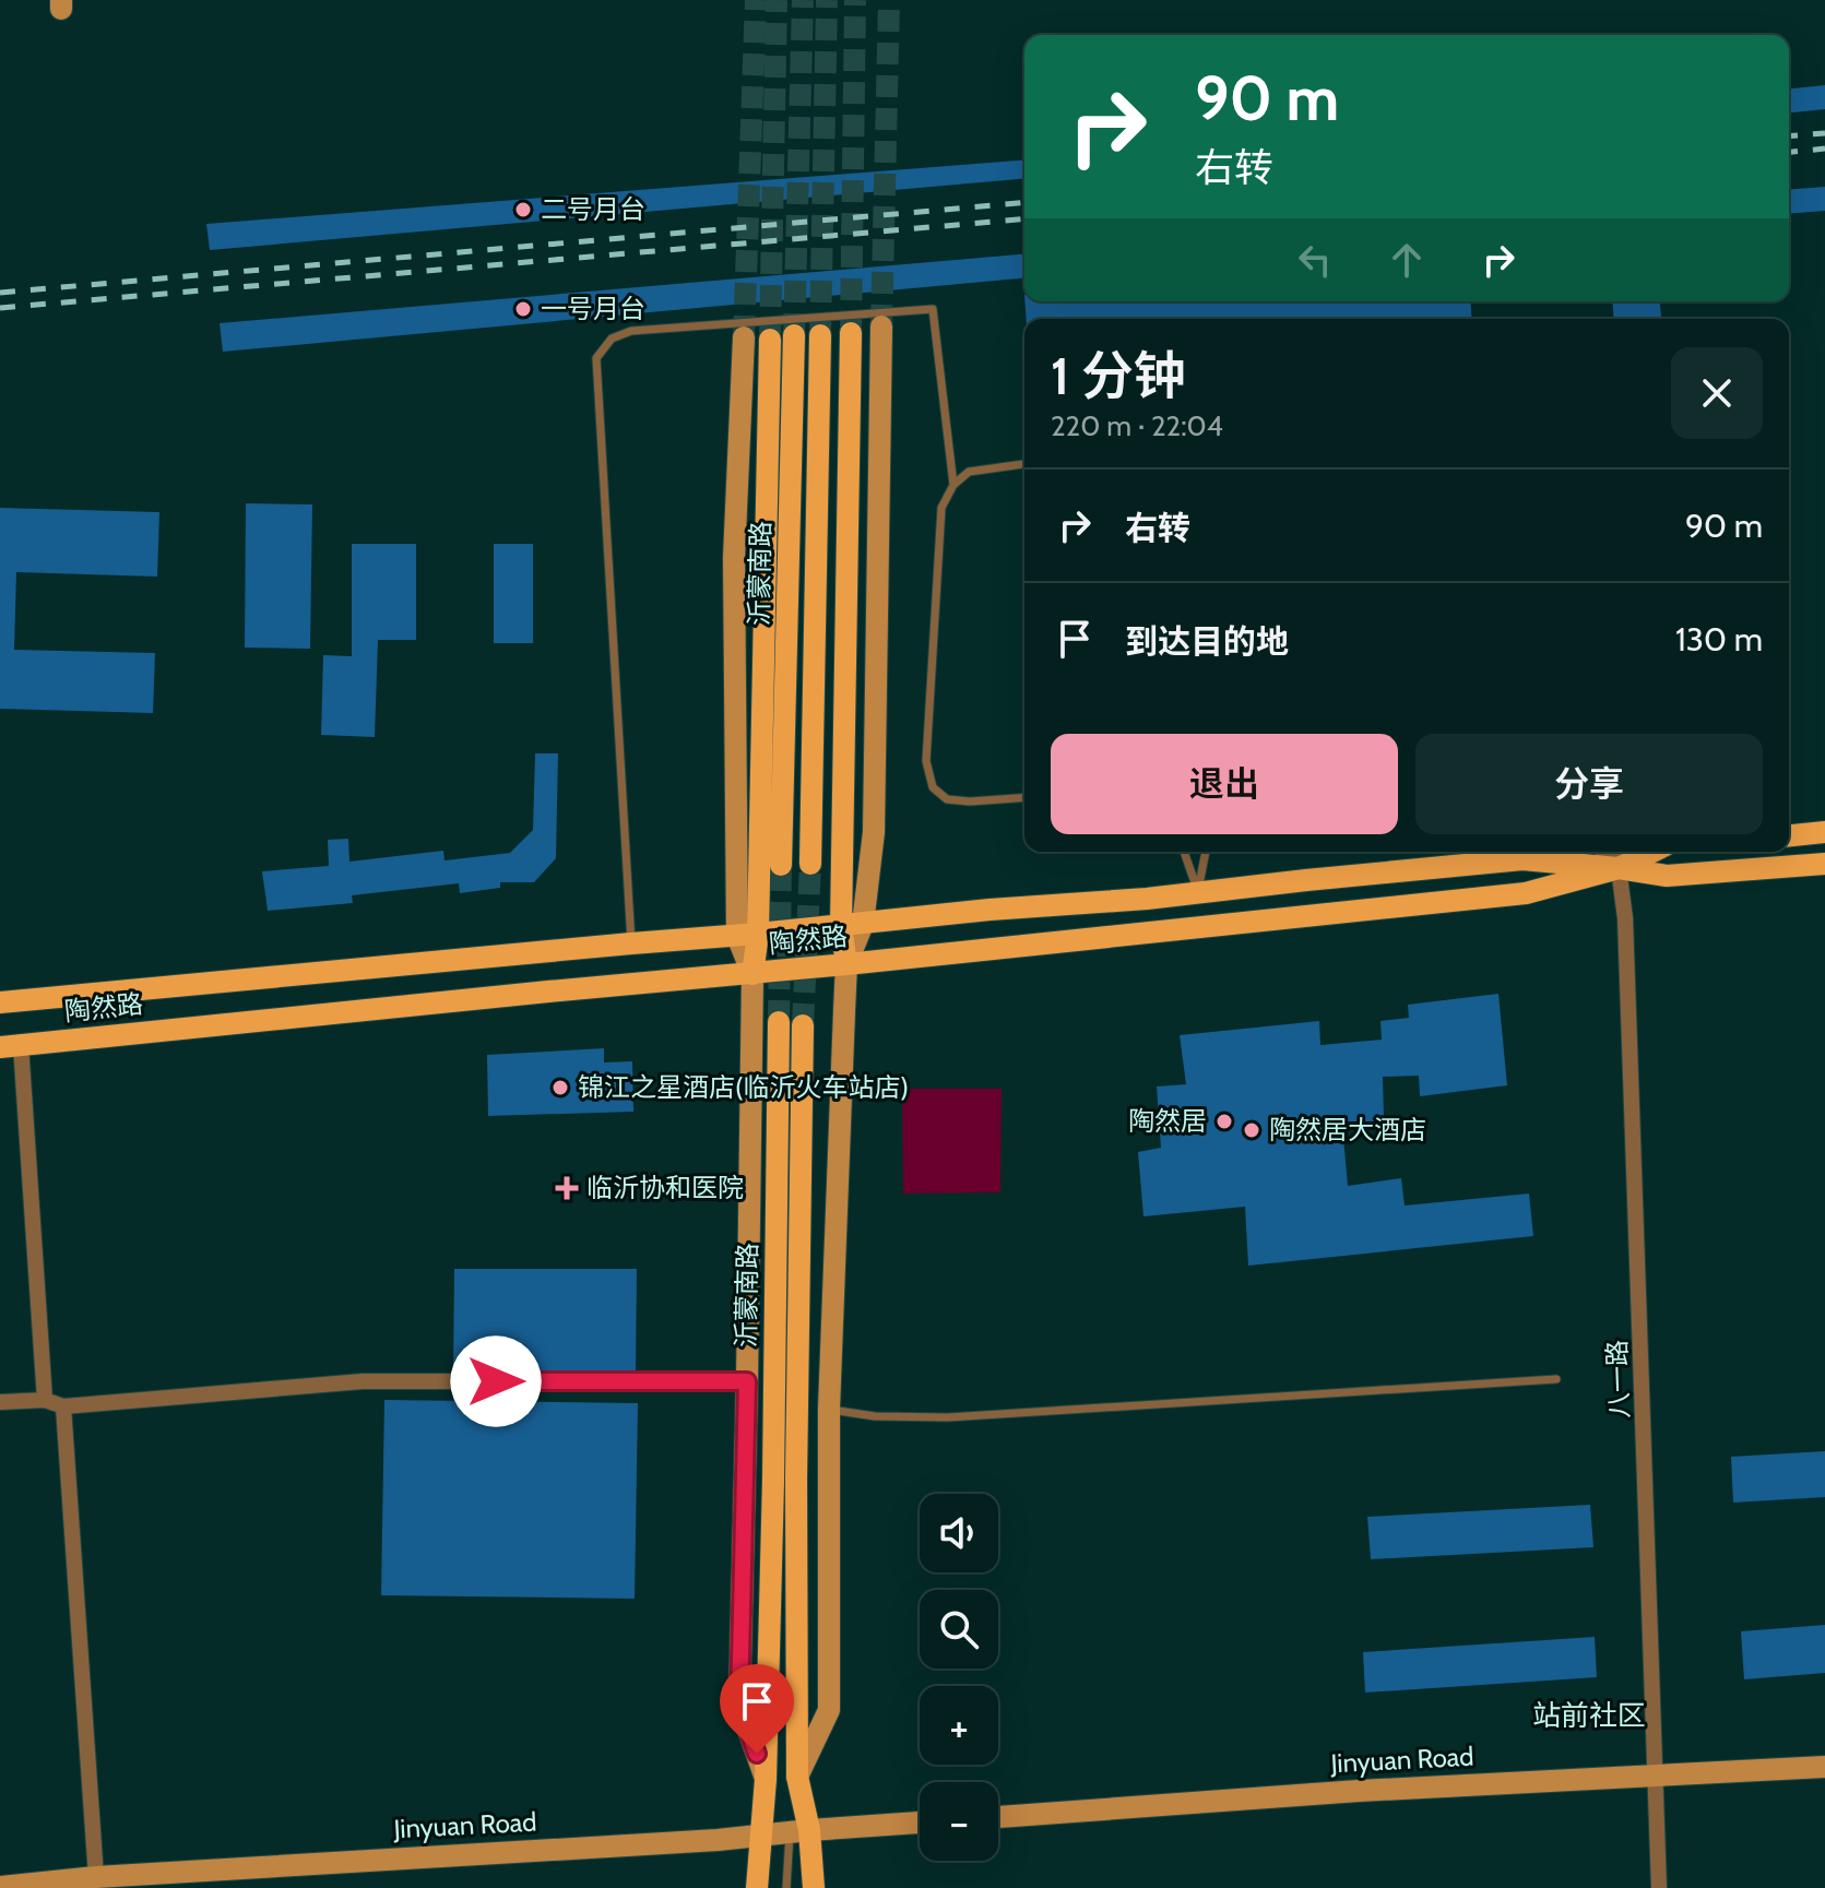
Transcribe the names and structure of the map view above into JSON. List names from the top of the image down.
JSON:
{
  "streets": {
    "main road": ["沂蒙南路", "陶然路"],
    "street": ["八一路", "Jinyuan Road"]
  },
  "crossings": [
    ["沂蒙南路", "Jinyuan Road"],
    ["陶然路", "八一路"],
    ["八一路", "Jinyuan Road"]
  ],
  "districts": ["站前社区"],
  "places": {
    "other": [
      "二号月台",
      "一号月台",
      "锦江之星酒店(临沂火车站店)",
      "陶然居",
      "陶然居大酒店"
    ],
    "health": ["临沂协和医院"]
  },
  "page": {
    "turn": ["90 m", "右转"],
    "heading": ["1 分钟", "220 m · 22:04"],
    "list": [
      {
        "name": "右转",
        "value": "90 m"
      },
      {
        "name": "到达目的地",
        "value": "130 m"
      }
    ],
    "buttons": ["退出", "分享"],
    "map_buttons": ["+", "−"]
  }
}
